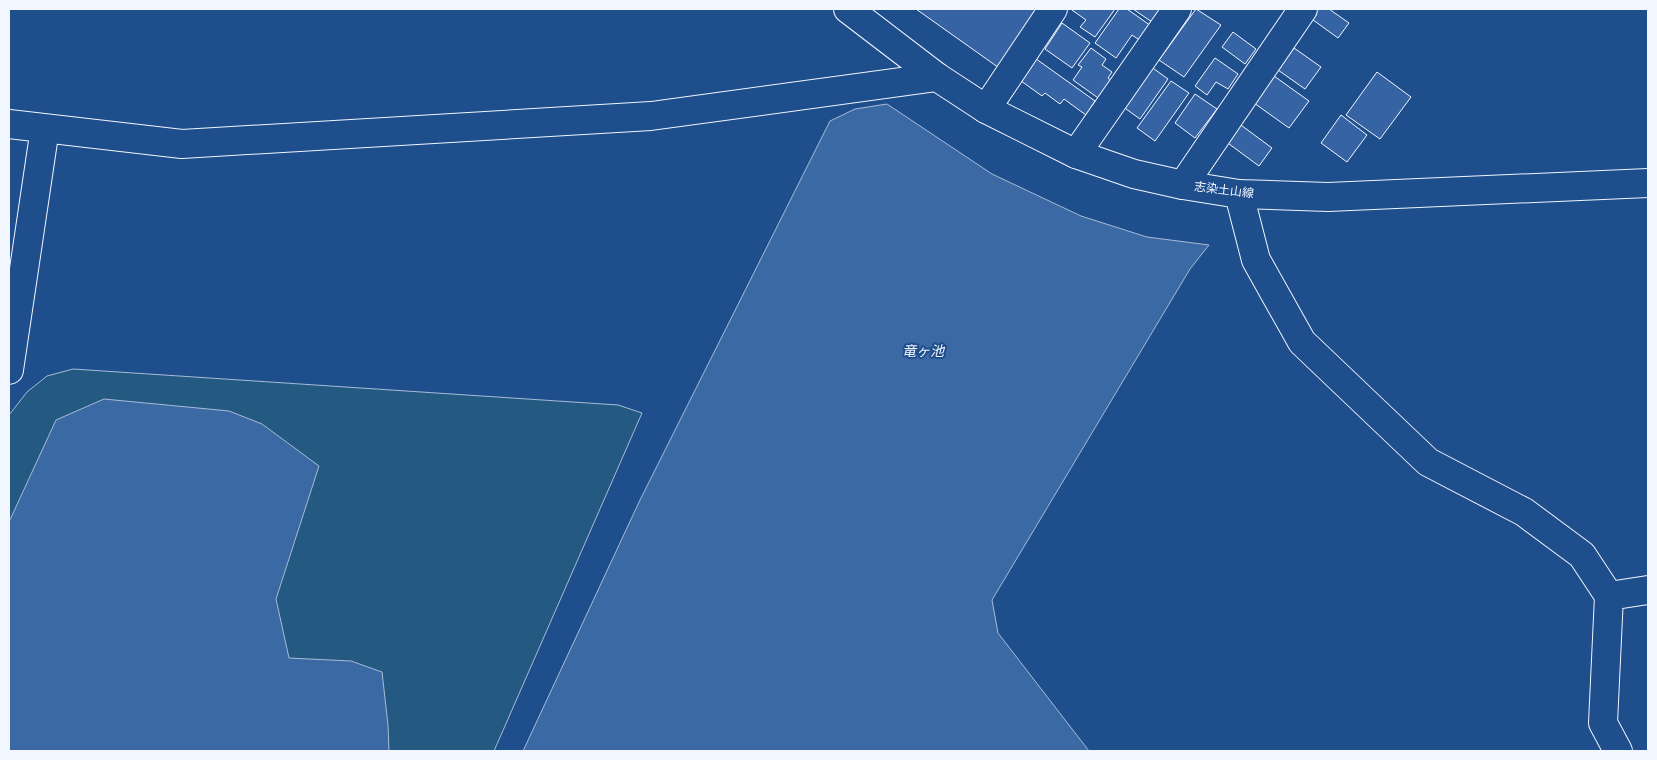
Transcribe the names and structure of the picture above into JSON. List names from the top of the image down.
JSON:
{
  "streets": {
    "street": ["志染土山線"]
  },
  "water": ["竜ヶ池"]
}
